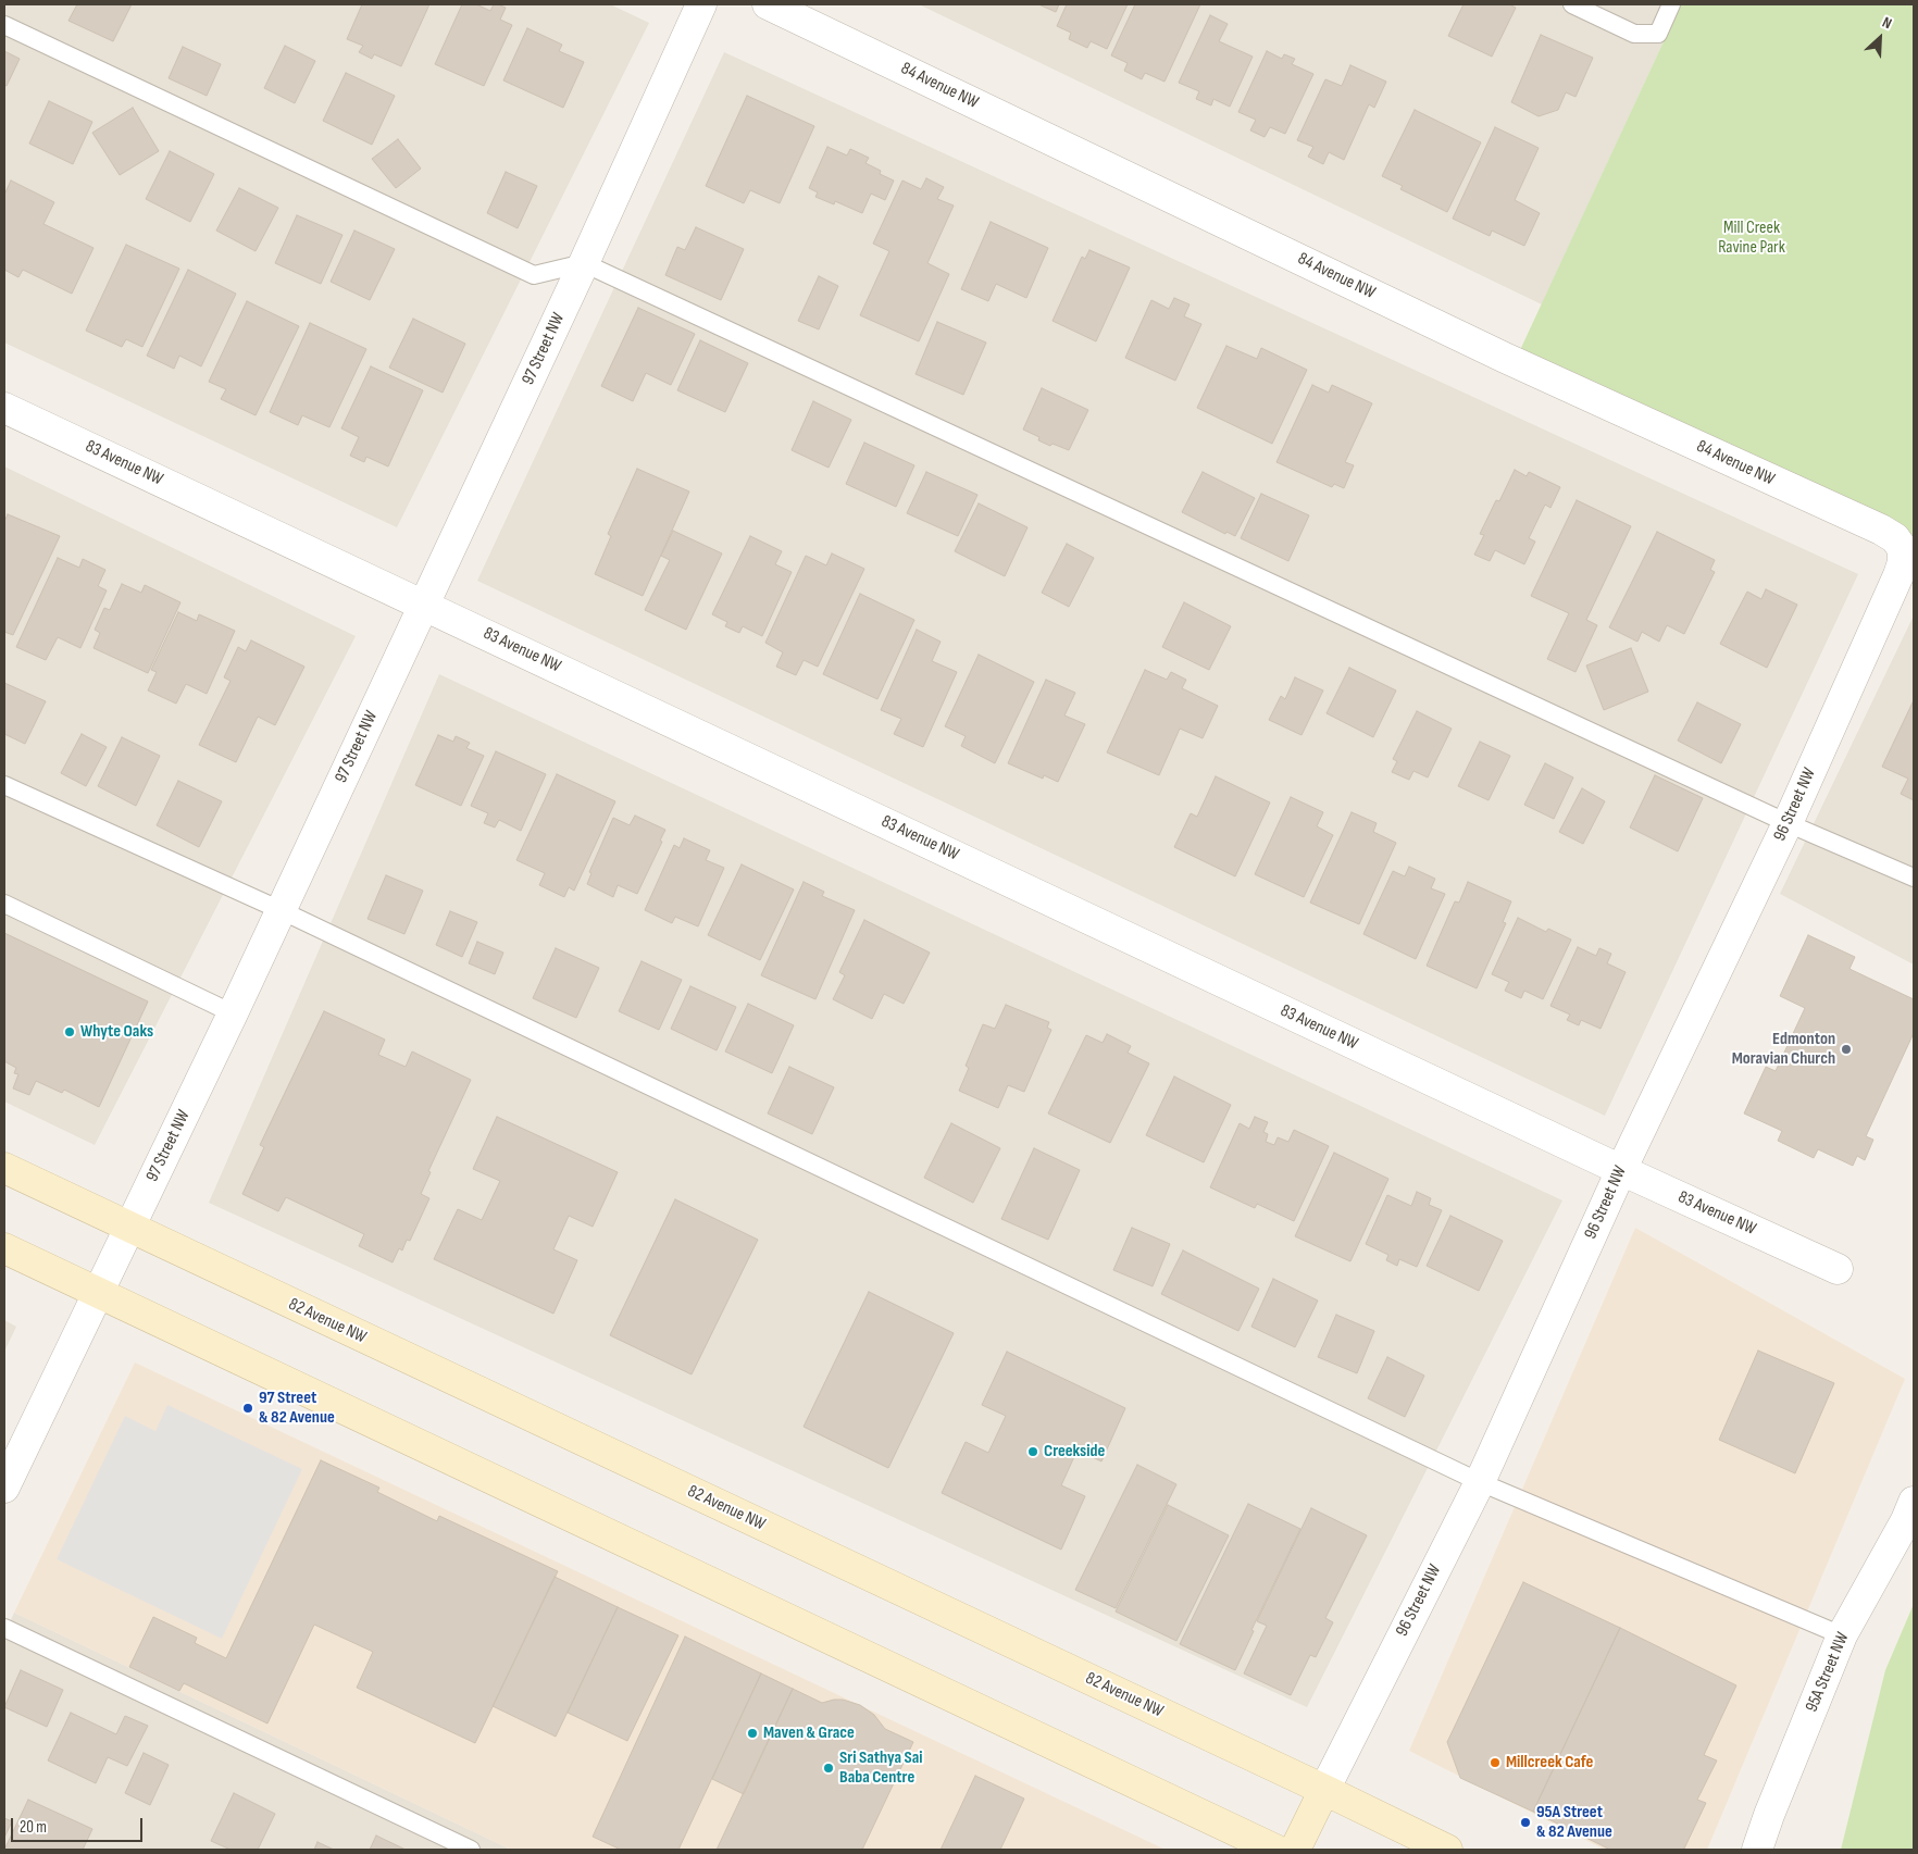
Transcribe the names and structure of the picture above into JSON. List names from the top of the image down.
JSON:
{
  "streets": {
    "main road": ["96 Street NW", "82 Avenue NW"],
    "street": [
      "84 Avenue NW",
      "97 Street NW",
      "83 Avenue NW",
      "95A Street NW"
    ]
  },
  "crossings": [
    ["84 Avenue NW", "96 Street NW"],
    ["97 Street NW", "83 Avenue NW"],
    ["97 Street NW", "82 Avenue NW"],
    ["83 Avenue NW", "96 Street NW"],
    ["96 Street NW", "82 Avenue NW"]
  ],
  "parks": ["Mill Creek Ravine Park"],
  "places": [
    "Whyte Oaks",
    "Edmonton Moravian Church",
    "97 Street & 82 Avenue",
    "Creekside",
    "Maven & Grace",
    "Millcreek Cafe",
    "Sri Sathya Sai Baba Centre",
    "95A Street & 82 Avenue"
  ],
  "scale_bar": "20 m",
  "north": "top right"
}
